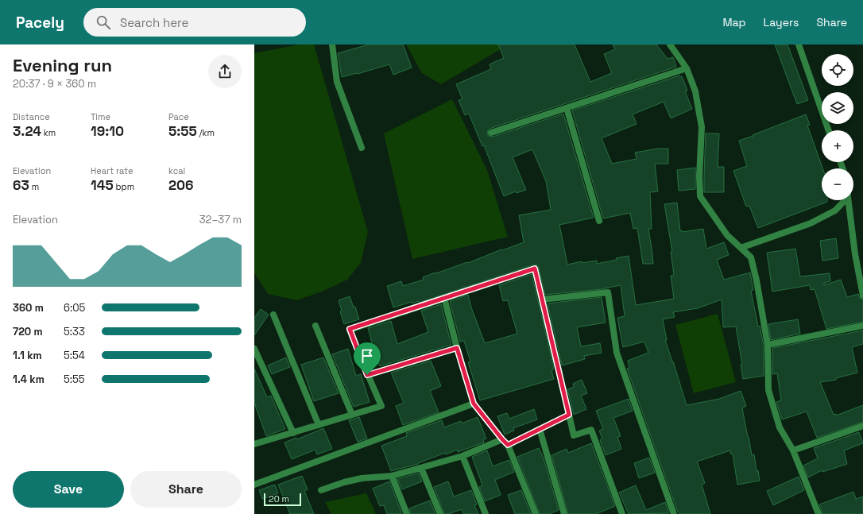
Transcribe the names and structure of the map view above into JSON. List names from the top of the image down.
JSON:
{
  "scale_bar": "20 m",
  "page": {
    "header": "Pacely",
    "search": "Search here",
    "nav": ["Map", "Layers", "Share"],
    "heading": ["Evening run", "20:37 · 9 × 360 m"],
    "map_buttons": ["+", "−"],
    "stats": [
      ["Distance", "3.24 km"],
      ["Time", "19:10"],
      ["Pace", "5:55 /km"],
      ["Elevation", "63 m"],
      ["Heart rate", "145 bpm"],
      ["kcal", "206"]
    ],
    "chart": ["Elevation", "32–37 m"],
    "list": [
      {
        "name": "360 m",
        "note": "6:05"
      },
      {
        "name": "720 m",
        "note": "5:33"
      },
      {
        "name": "1.1 km",
        "note": "5:54"
      },
      {
        "name": "1.4 km",
        "note": "5:55"
      }
    ],
    "buttons": ["Save", "Share"],
    "scale": "20 m"
  }
}
